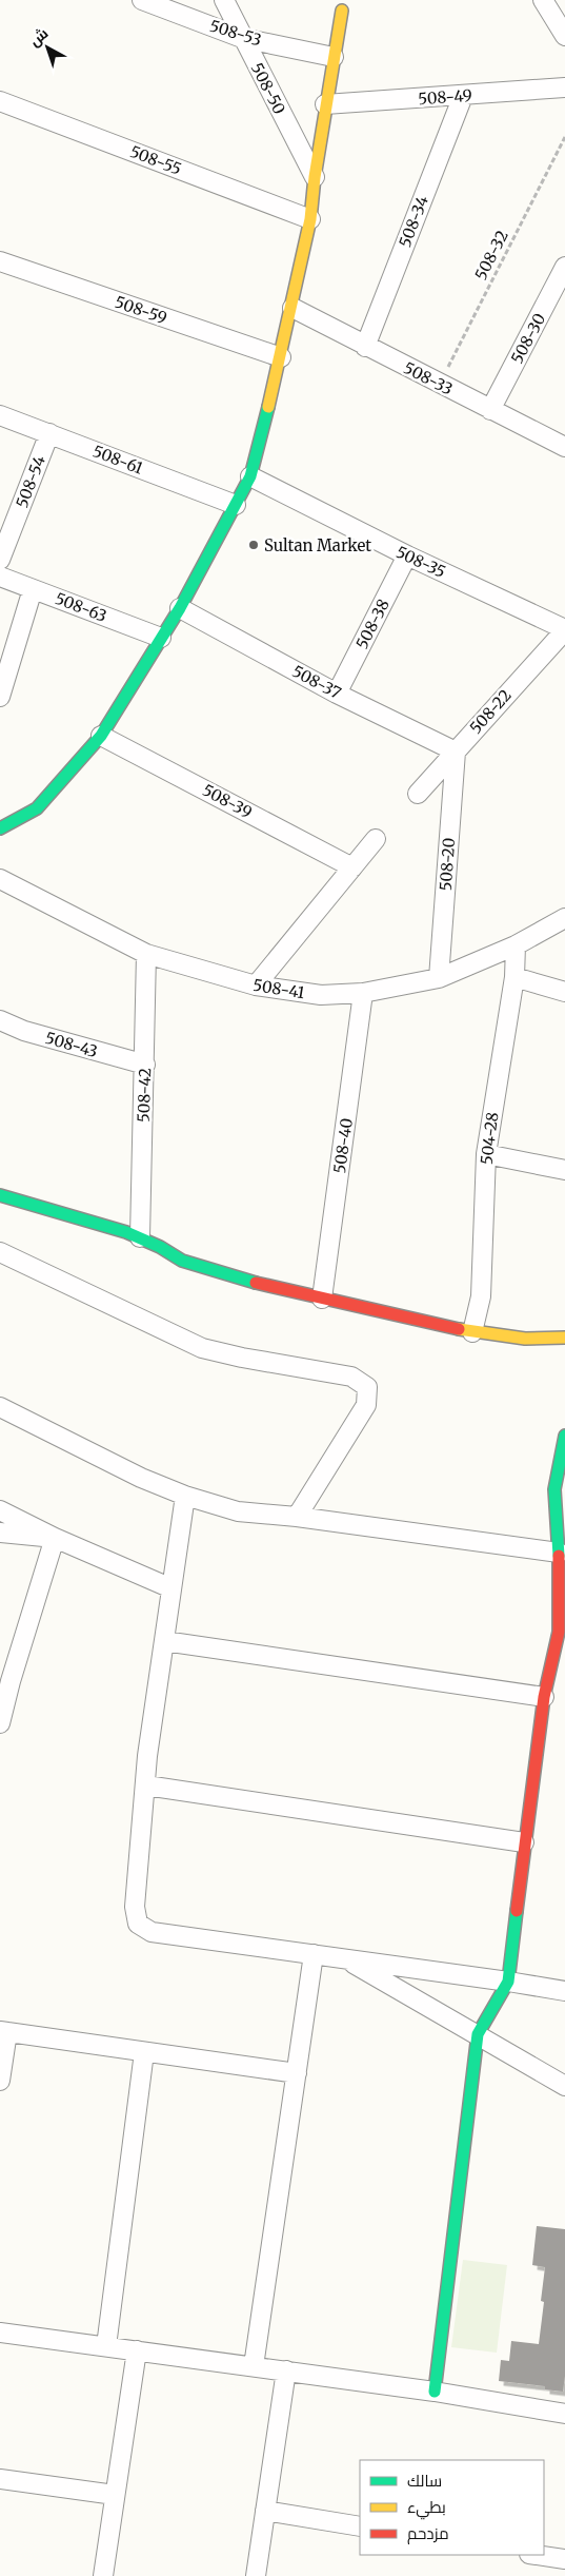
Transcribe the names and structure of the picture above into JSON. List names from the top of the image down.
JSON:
{
  "streets": {
    "street": [
      "508-53",
      "508-50",
      "508-49",
      "508-55",
      "508-34",
      "508-59",
      "508-30",
      "508-33",
      "508-61",
      "508-54",
      "508-35",
      "508-63",
      "508-38",
      "508-37",
      "508-22",
      "508-39",
      "508-20",
      "508-41",
      "508-43",
      "508-42",
      "504-28",
      "508-40"
    ],
    "path": ["508-32"]
  },
  "crossings": [
    ["508-53", "508-50"],
    ["508-49", "508-34"],
    ["508-34", "508-33"],
    ["508-32", "508-33"],
    ["508-30", "508-33"],
    ["508-61", "508-54"],
    ["508-35", "508-38"],
    ["508-35", "508-22"],
    ["508-38", "508-37"],
    ["508-37", "508-22"],
    ["508-37", "508-20"],
    ["508-22", "508-20"],
    ["508-20", "508-41"],
    ["508-41", "508-42"],
    ["508-41", "504-28"],
    ["508-41", "508-40"],
    ["508-43", "508-42"]
  ],
  "places": ["Sultan Market"],
  "legend": ["سالك", "بطيء", "مزدحم"],
  "north": "top left"
}
